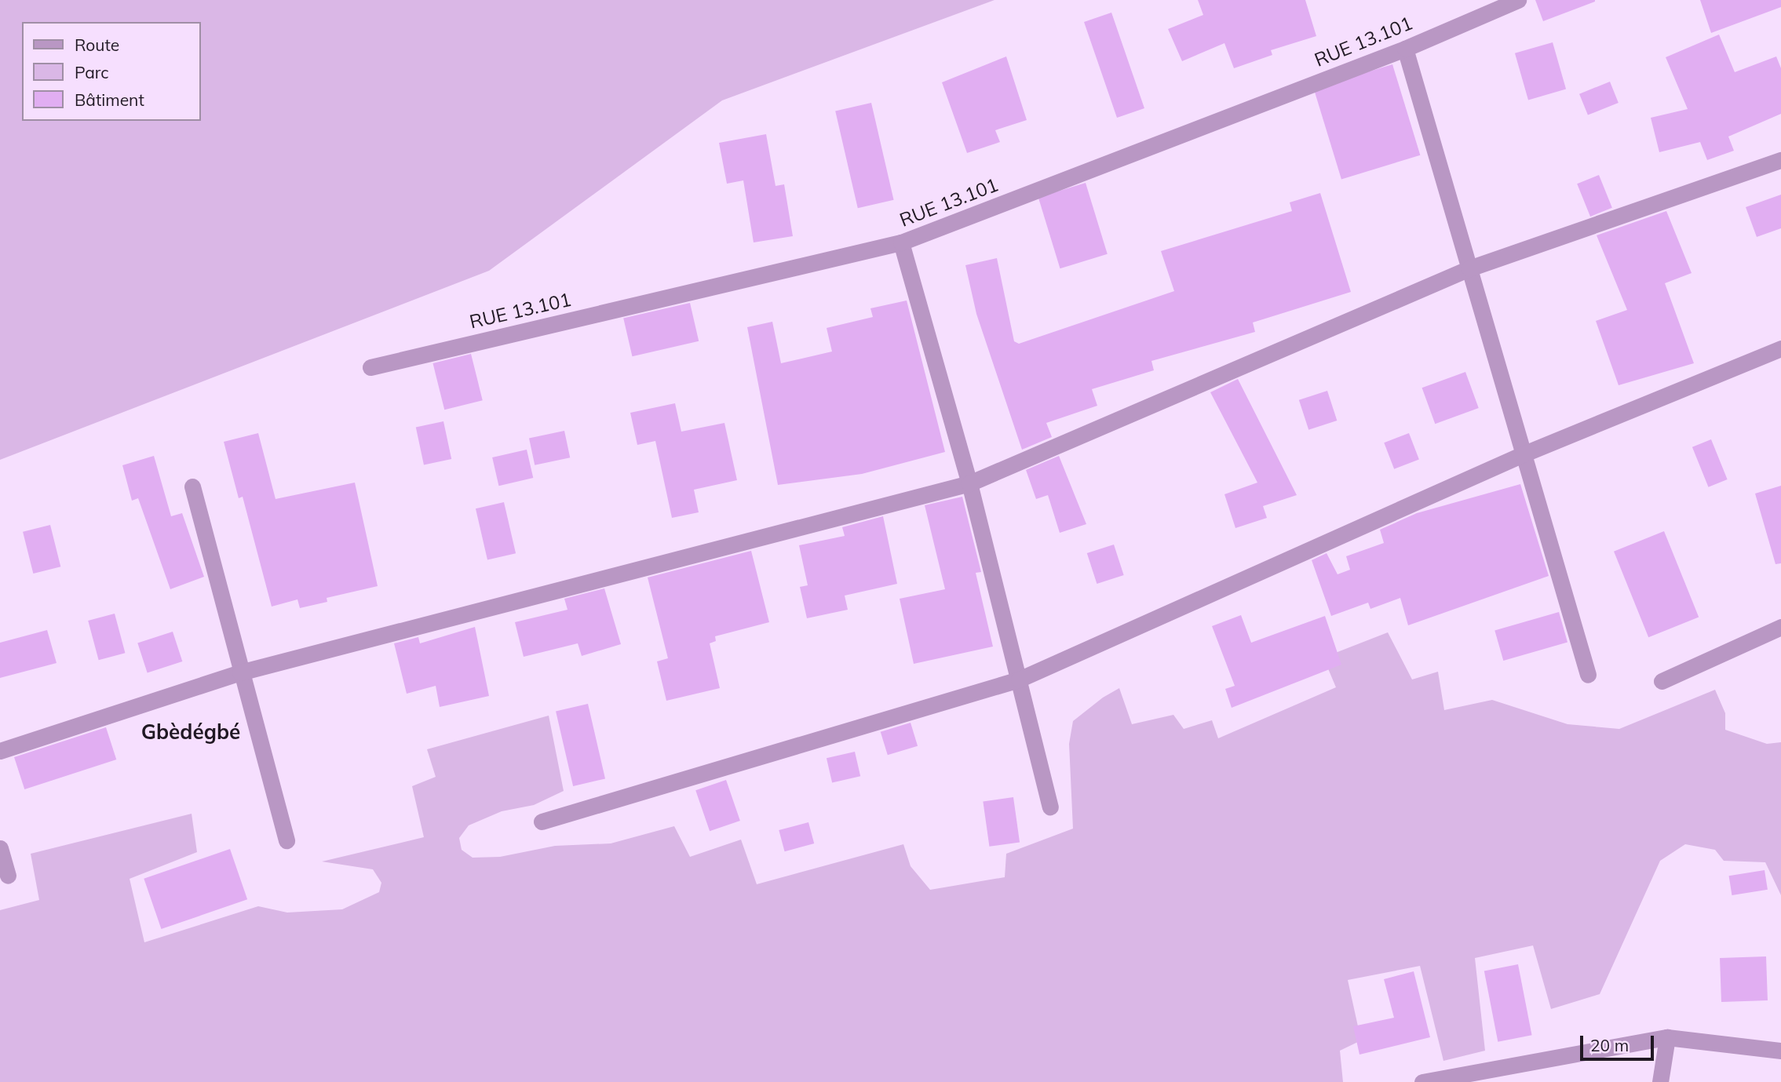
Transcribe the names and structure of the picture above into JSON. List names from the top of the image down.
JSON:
{
  "streets": {
    "street": ["RUE 13.101"]
  },
  "districts": ["Gbèdégbé"],
  "legend": ["Route", "Parc", "Bâtiment"],
  "scale_bar": "20 m"
}
